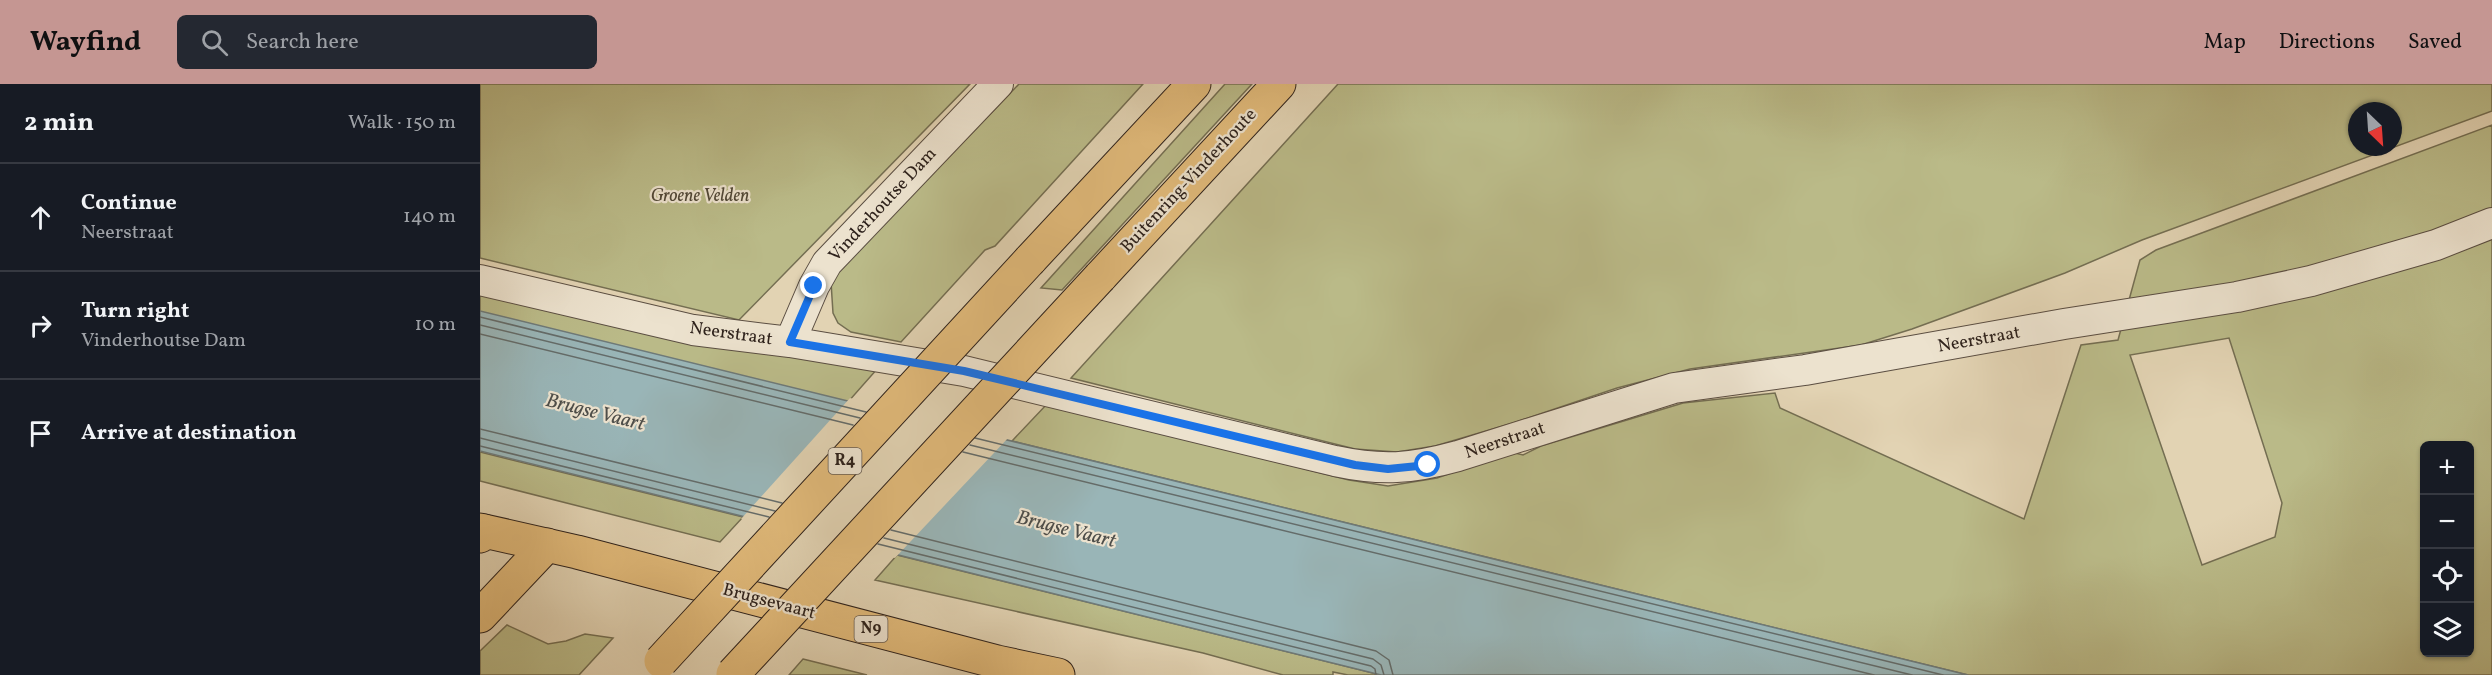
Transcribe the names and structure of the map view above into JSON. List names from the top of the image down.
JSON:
{
  "streets": {
    "main road": [
      "Buitenring-Vinderhoute",
      "R4",
      "Brugsevaart",
      "N9"
    ],
    "street": ["Vinderhoutse Dam", "Neerstraat"]
  },
  "crossings": [
    ["Vinderhoutse Dam", "Neerstraat"]
  ],
  "water": ["Brugse Vaart"],
  "parks": ["Groene Velden"],
  "north": "bottom right",
  "page": {
    "header": "Wayfind",
    "search": "Search here",
    "nav": ["Map", "Directions", "Saved"],
    "heading": ["2 min", "Walk · 150 m"],
    "list": [
      ["Continue", "Neerstraat", "140 m"],
      ["Turn right", "Vinderhoutse Dam", "10 m"],
      "Arrive at destination"
    ],
    "map_buttons": ["+", "−"]
  }
}
